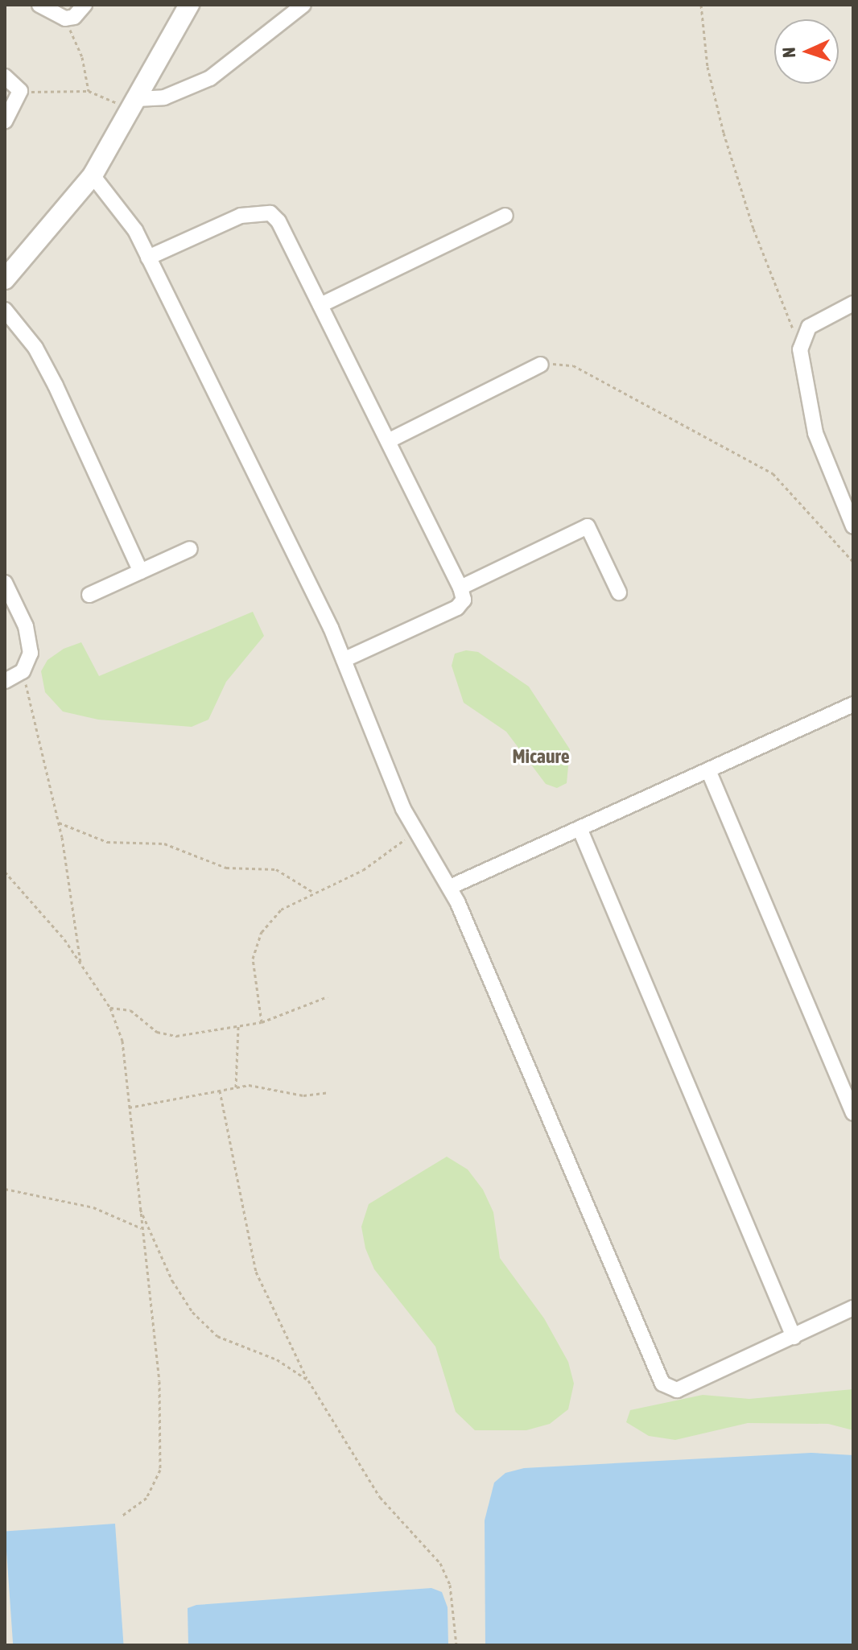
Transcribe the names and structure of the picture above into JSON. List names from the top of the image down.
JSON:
{
  "districts": ["Micaure"],
  "north": "left"
}
